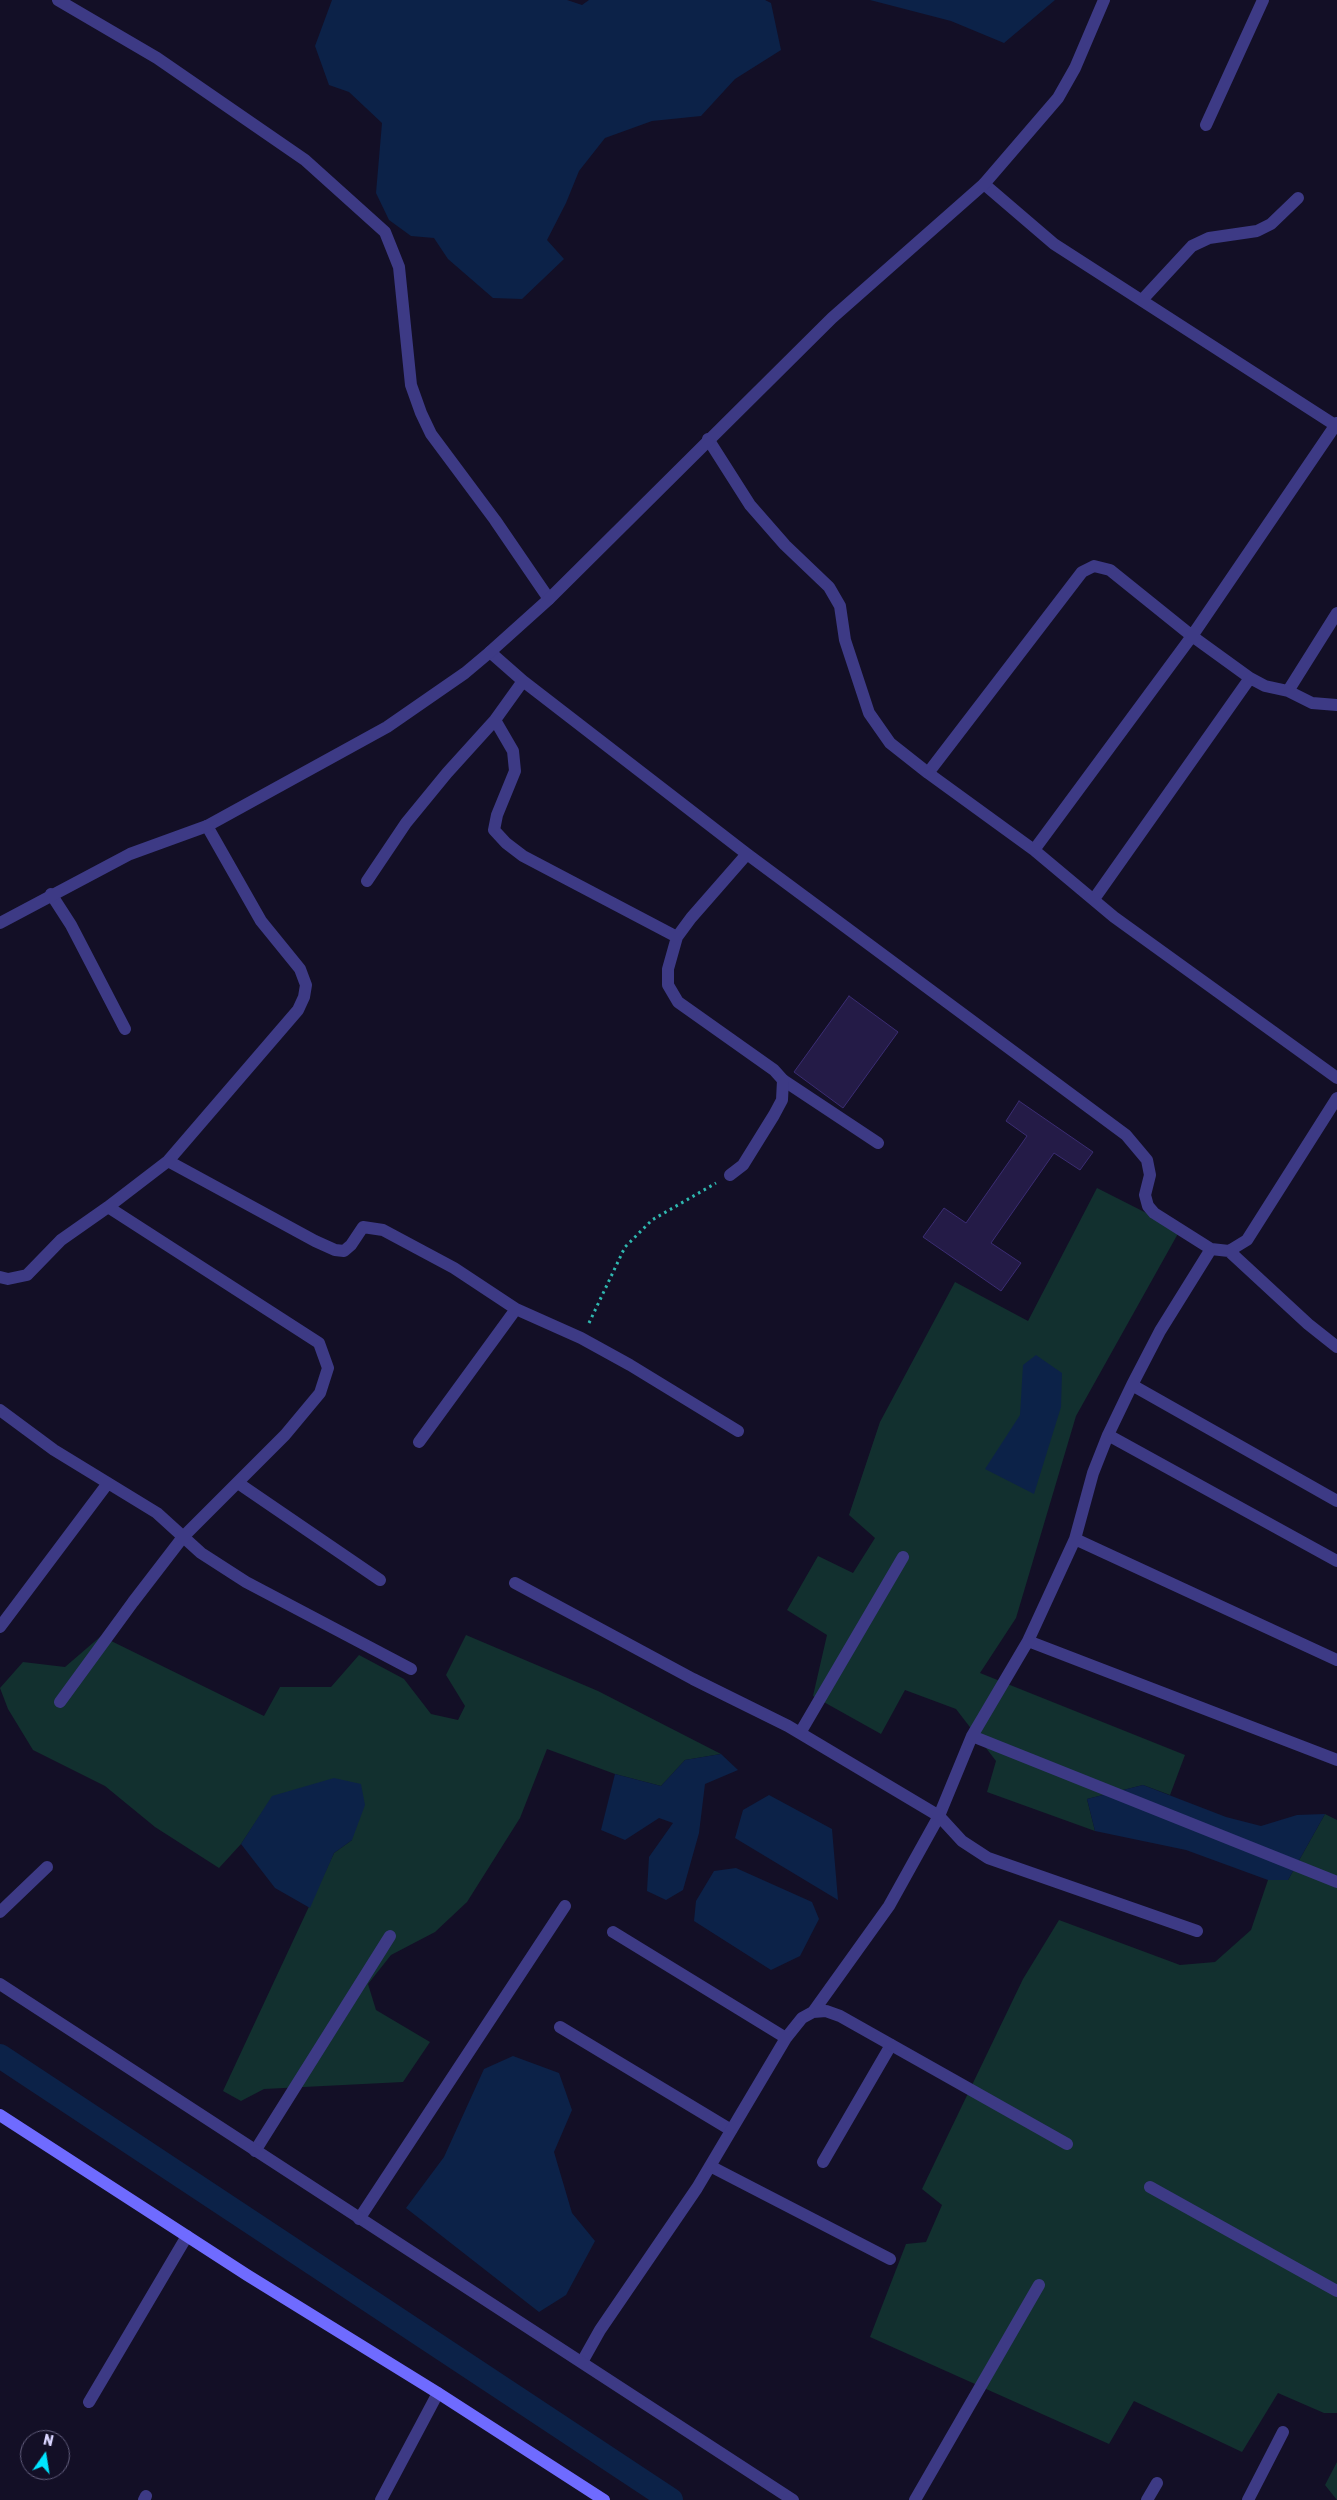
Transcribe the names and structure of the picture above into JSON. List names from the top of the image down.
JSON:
{
  "north": "top"
}
